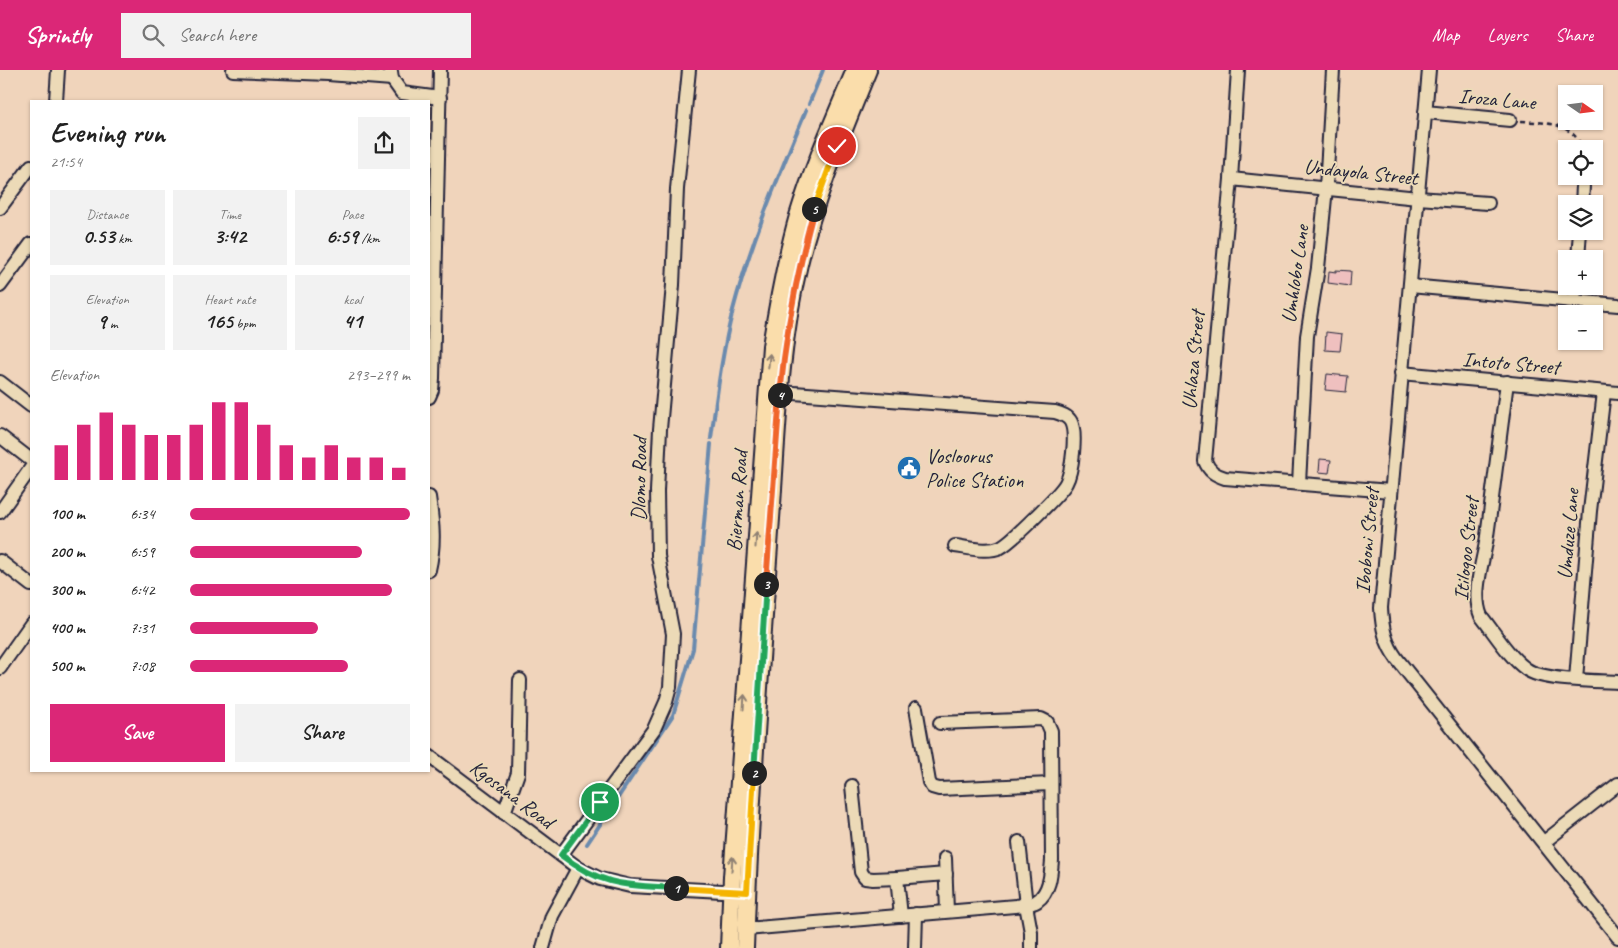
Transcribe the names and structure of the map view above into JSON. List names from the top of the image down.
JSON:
{
  "streets": {
    "main road": ["Bierman Road"],
    "street": [
      "Iroza Lane",
      "Undayola Street",
      "Umhlobo Lane",
      "Uhlaza Street",
      "Intoto Street",
      "Dlomo Road",
      "Umduze Lane",
      "Iboboni Street",
      "Itilogoo Street",
      "Kgosana Road"
    ]
  },
  "crossings": [
    ["Iroza Lane", "Iboboni Street"],
    ["Undayola Street", "Umhlobo Lane"],
    ["Undayola Street", "Uhlaza Street"],
    ["Undayola Street", "Iboboni Street"],
    ["Umhlobo Lane", "Uhlaza Street"],
    ["Uhlaza Street", "Iboboni Street"],
    ["Intoto Street", "Umduze Lane"],
    ["Intoto Street", "Iboboni Street"],
    ["Intoto Street", "Itilogoo Street"],
    ["Dlomo Road", "Kgosana Road"],
    ["Bierman Road", "Kgosana Road"],
    ["Umduze Lane", "Itilogoo Street"]
  ],
  "places": {
    "public building": ["Vosloorus Police Station"]
  },
  "north": "right",
  "page": {
    "header": "Sprintly",
    "search": "Search here",
    "nav": ["Map", "Layers", "Share"],
    "map_buttons": ["+", "−"],
    "heading": ["Evening run", "21:54"],
    "stats": [
      ["Distance", "0.53 km"],
      ["Time", "3:42"],
      ["Pace", "6:59 /km"],
      ["Elevation", "9 m"],
      ["Heart rate", "165 bpm"],
      ["kcal", "41"]
    ],
    "pins": [
      "5",
      "4",
      "3",
      "2",
      "1"
    ],
    "chart": ["Elevation", "293–299 m"],
    "list": [
      {
        "name": "100 m",
        "note": "6:34"
      },
      {
        "name": "200 m",
        "note": "6:59"
      },
      {
        "name": "300 m",
        "note": "6:42"
      },
      {
        "name": "400 m",
        "note": "7:31"
      },
      {
        "name": "500 m",
        "note": "7:08"
      }
    ],
    "buttons": ["Save", "Share"]
  }
}
